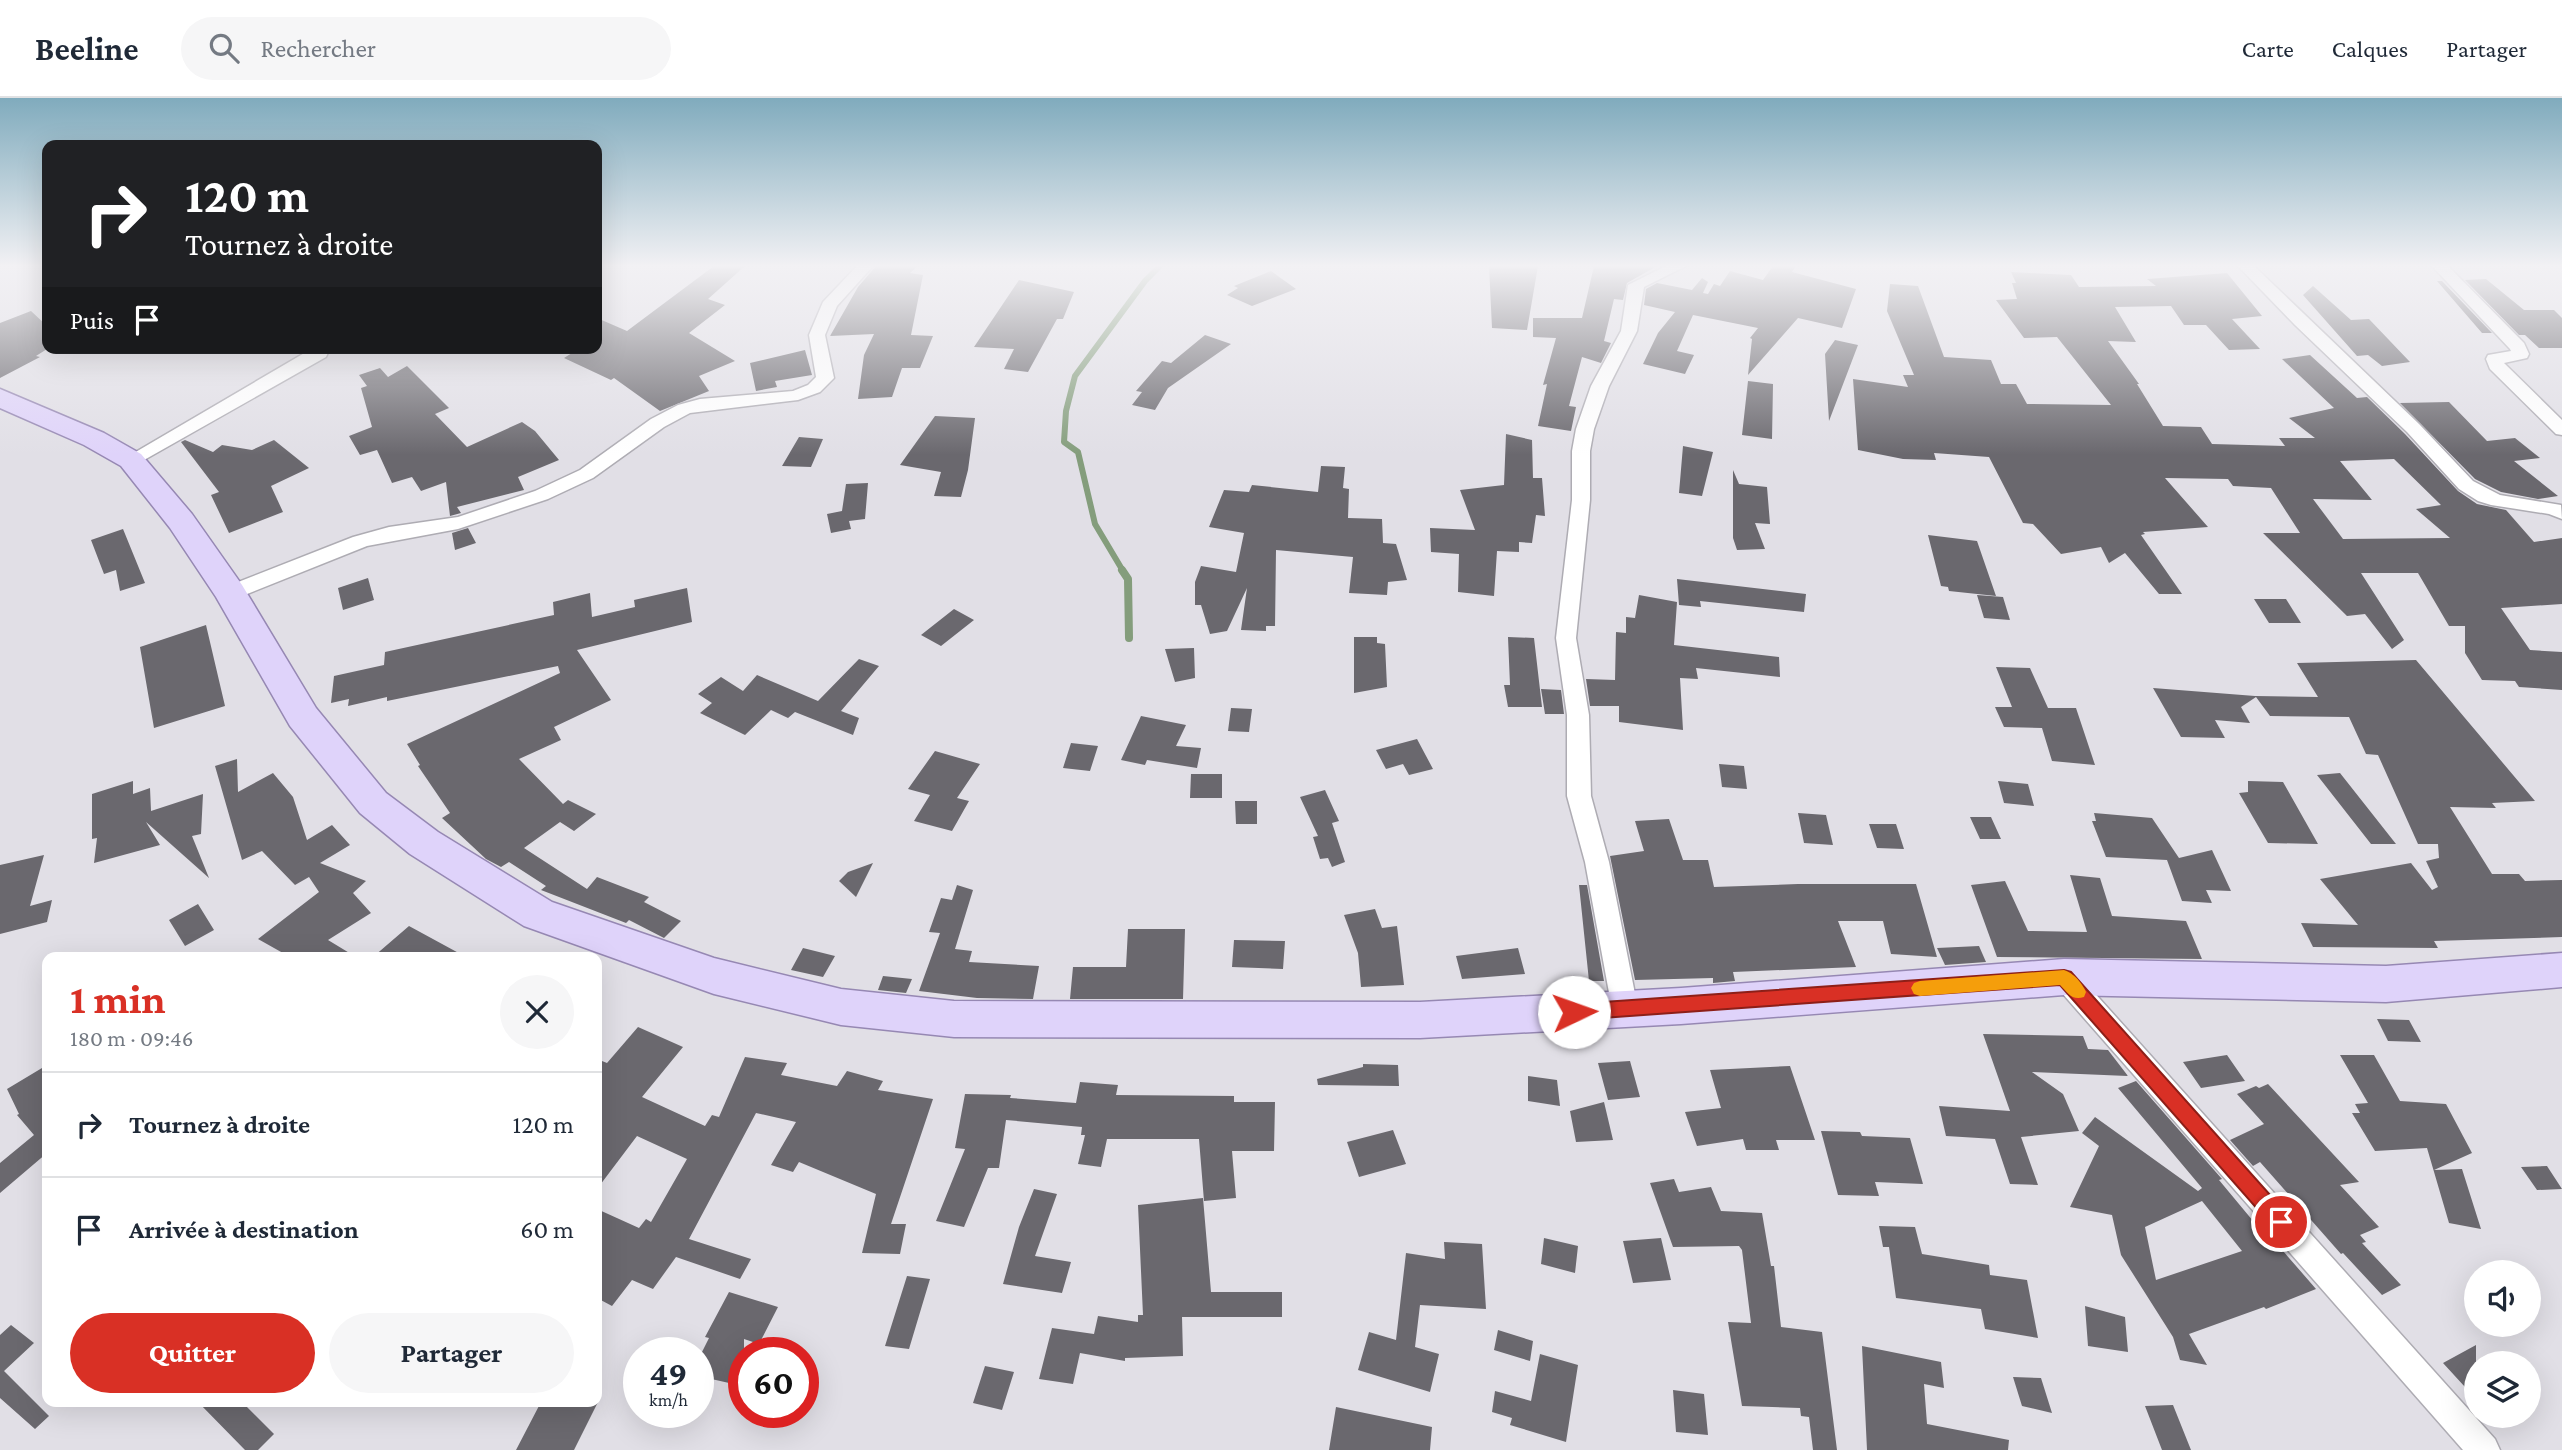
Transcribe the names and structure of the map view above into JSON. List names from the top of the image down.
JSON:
{
  "page": {
    "header": "Beeline",
    "search": "Rechercher",
    "nav": ["Carte", "Calques", "Partager"],
    "turn": ["120 m", "Tournez à droite"],
    "then": "Puis",
    "heading": ["1 min", "180 m · 09:46"],
    "list": [
      {
        "name": "Tournez à droite",
        "value": "120 m"
      },
      {
        "name": "Arrivée à destination",
        "value": "60 m"
      }
    ],
    "buttons": ["Quitter", "Partager"],
    "speed": "49 km/h",
    "limit": "60"
  }
}
